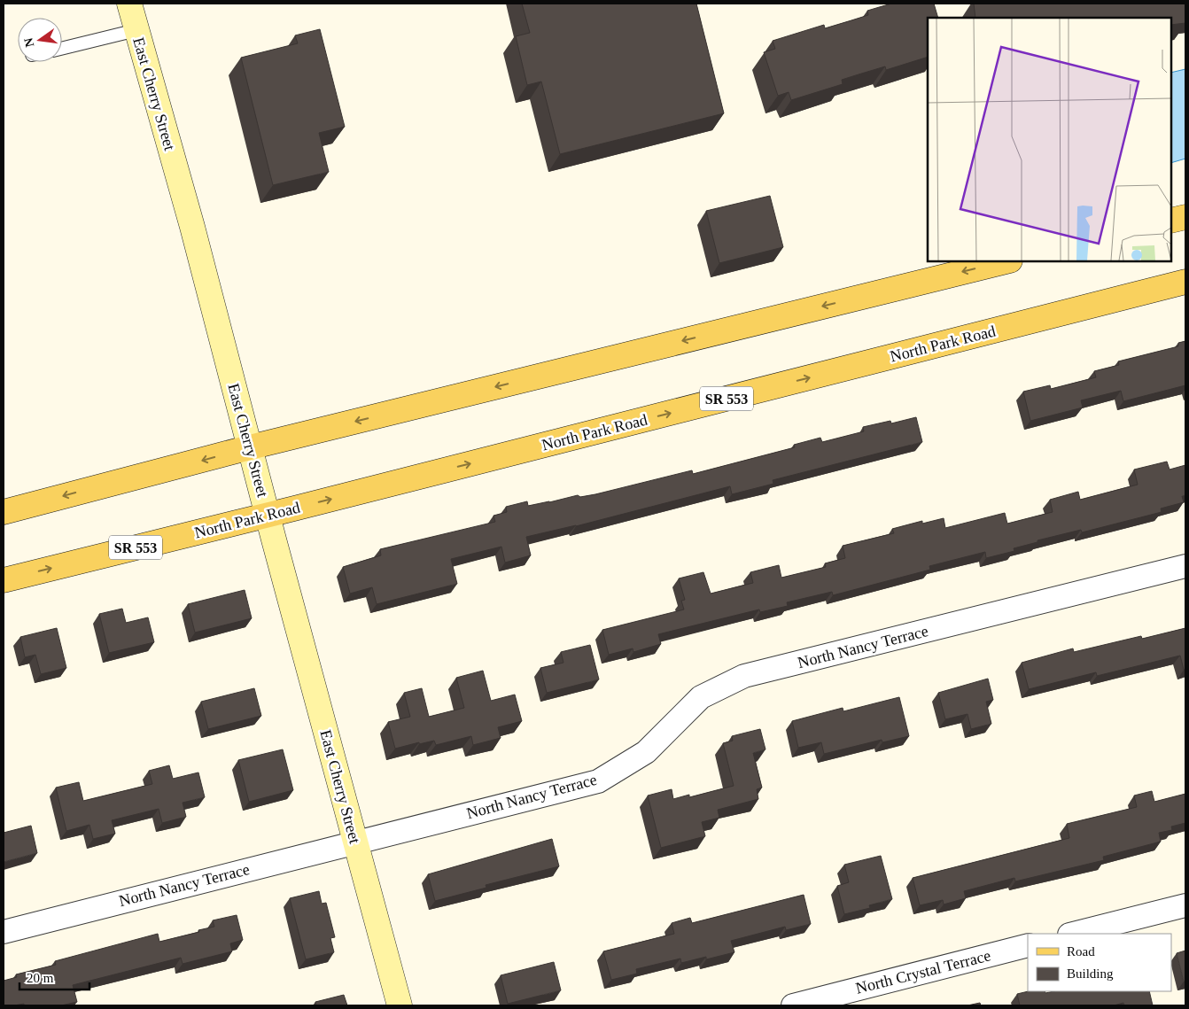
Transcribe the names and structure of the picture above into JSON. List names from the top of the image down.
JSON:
{
  "streets": {
    "main road": ["North Park Road", "SR 553"],
    "street": ["East Cherry Street", "North Nancy Terrace", "North Crystal Terrace"]
  },
  "crossings": [
    ["East Cherry Street", "North Park Road"],
    ["East Cherry Street", "North Nancy Terrace"]
  ],
  "legend": ["Road", "Building"],
  "scale_bar": "20 m",
  "north": "left"
}
